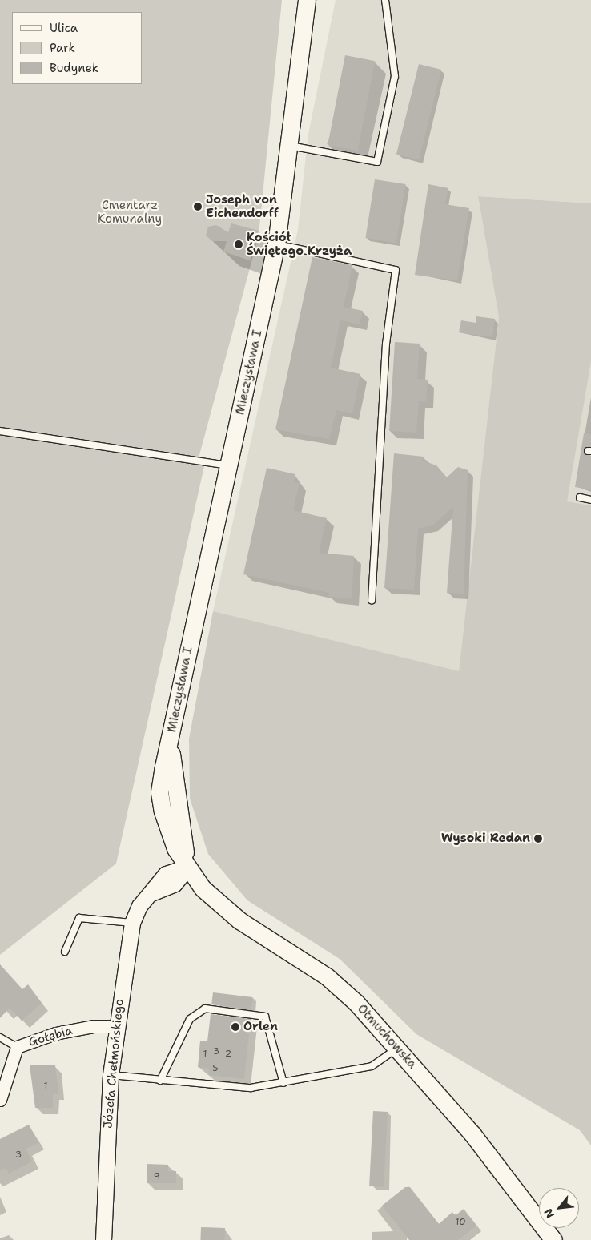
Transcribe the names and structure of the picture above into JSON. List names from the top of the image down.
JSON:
{
  "streets": {
    "main road": ["Mieczysława I", "Otmuchowska"],
    "street": ["Gołębia", "Józefa Chełmońskiego"]
  },
  "crossings": [
    ["Mieczysława I", "Otmuchowska"],
    ["Mieczysława I", "Józefa Chełmońskiego"],
    ["Gołębia", "Józefa Chełmońskiego"],
    ["Otmuchowska", "Józefa Chełmońskiego"]
  ],
  "parks": ["Cmentarz Komunalny"],
  "places": [
    "Joseph von Eichendorff",
    "Kościół Świętego Krzyża",
    "Wysoki Redan",
    "Orlen"
  ],
  "house_numbers": [
    "3",
    "1",
    "2",
    "5",
    "1",
    "3",
    "9",
    "10"
  ],
  "legend": ["Ulica", "Park", "Budynek"],
  "north": "bottom left"
}
